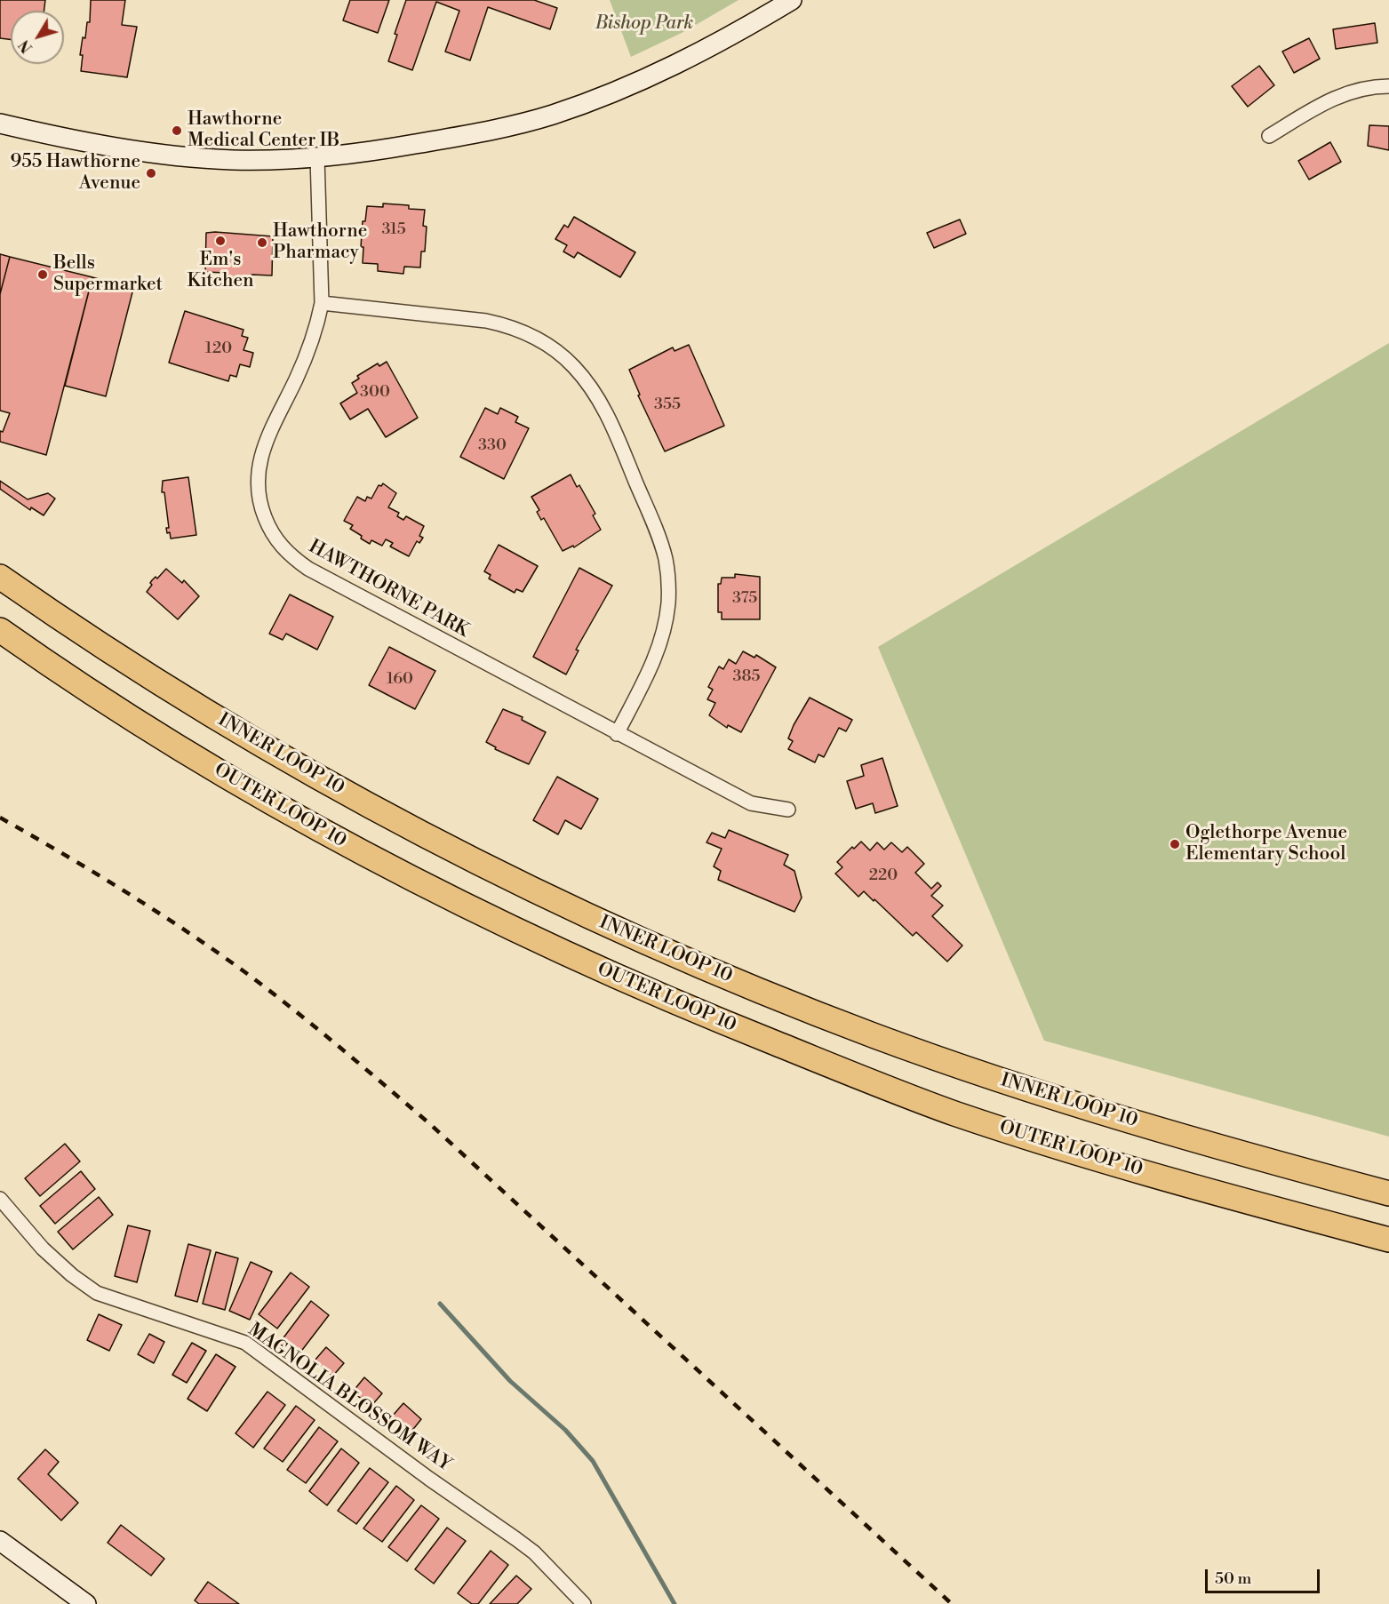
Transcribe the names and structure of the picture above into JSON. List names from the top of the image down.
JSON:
{
  "streets": {
    "highway": ["INNER LOOP 10", "OUTER LOOP 10"],
    "street": ["HAWTHORNE PARK", "MAGNOLIA BLOSSOM WAY"]
  },
  "parks": ["Bishop Park"],
  "places": [
    "Hawthorne Medical Center IB",
    "955 Hawthorne Avenue",
    "Em's Kitchen",
    "Hawthorne Pharmacy",
    "Bells Supermarket",
    "Oglethorpe Avenue Elementary School"
  ],
  "house_numbers": [
    "315",
    "120",
    "300",
    "355",
    "330",
    "375",
    "385",
    "160",
    "220"
  ],
  "scale_bar": "50 m",
  "north": "bottom left"
}
